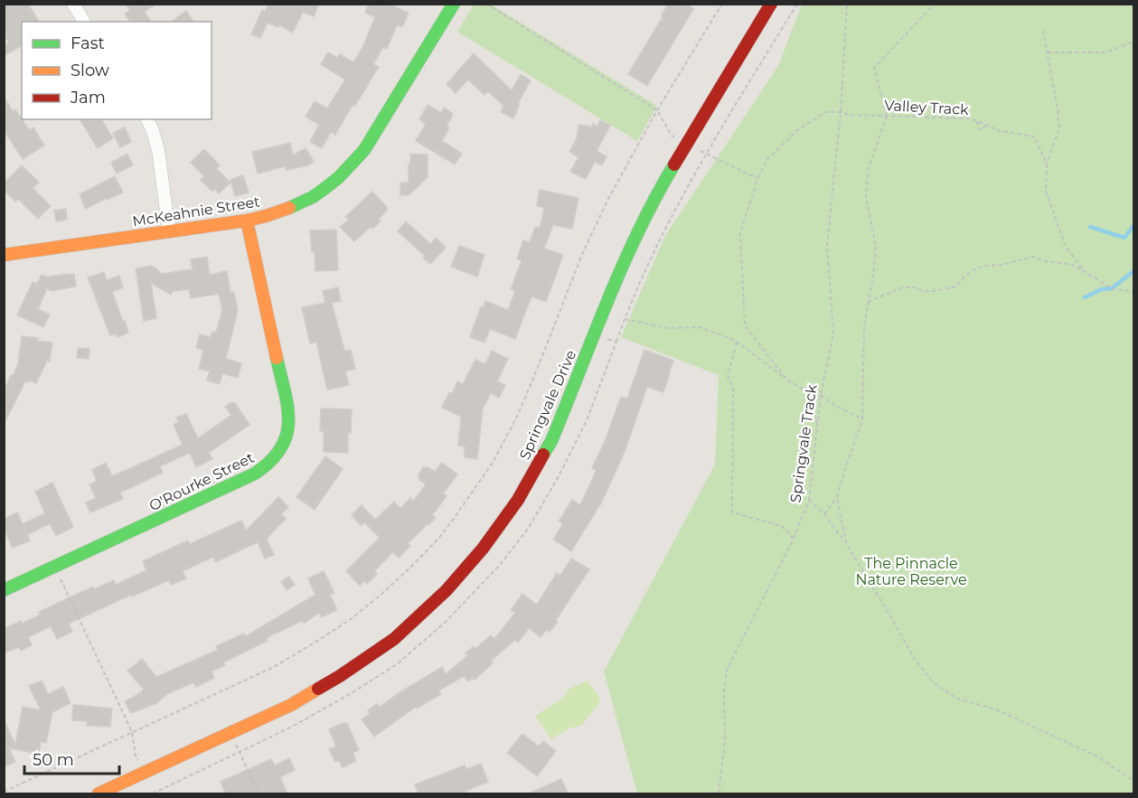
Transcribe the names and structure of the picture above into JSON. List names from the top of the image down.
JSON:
{
  "streets": {
    "street": ["McKeahnie Street", "Springvale Drive", "O'Rourke Street"],
    "path": ["Valley Track", "Springvale Track"]
  },
  "crossings": [
    ["Valley Track", "Springvale Track"],
    ["McKeahnie Street", "O'Rourke Street"]
  ],
  "parks": ["The Pinnacle Nature Reserve"],
  "legend": ["Fast", "Slow", "Jam"],
  "scale_bar": "50 m"
}
